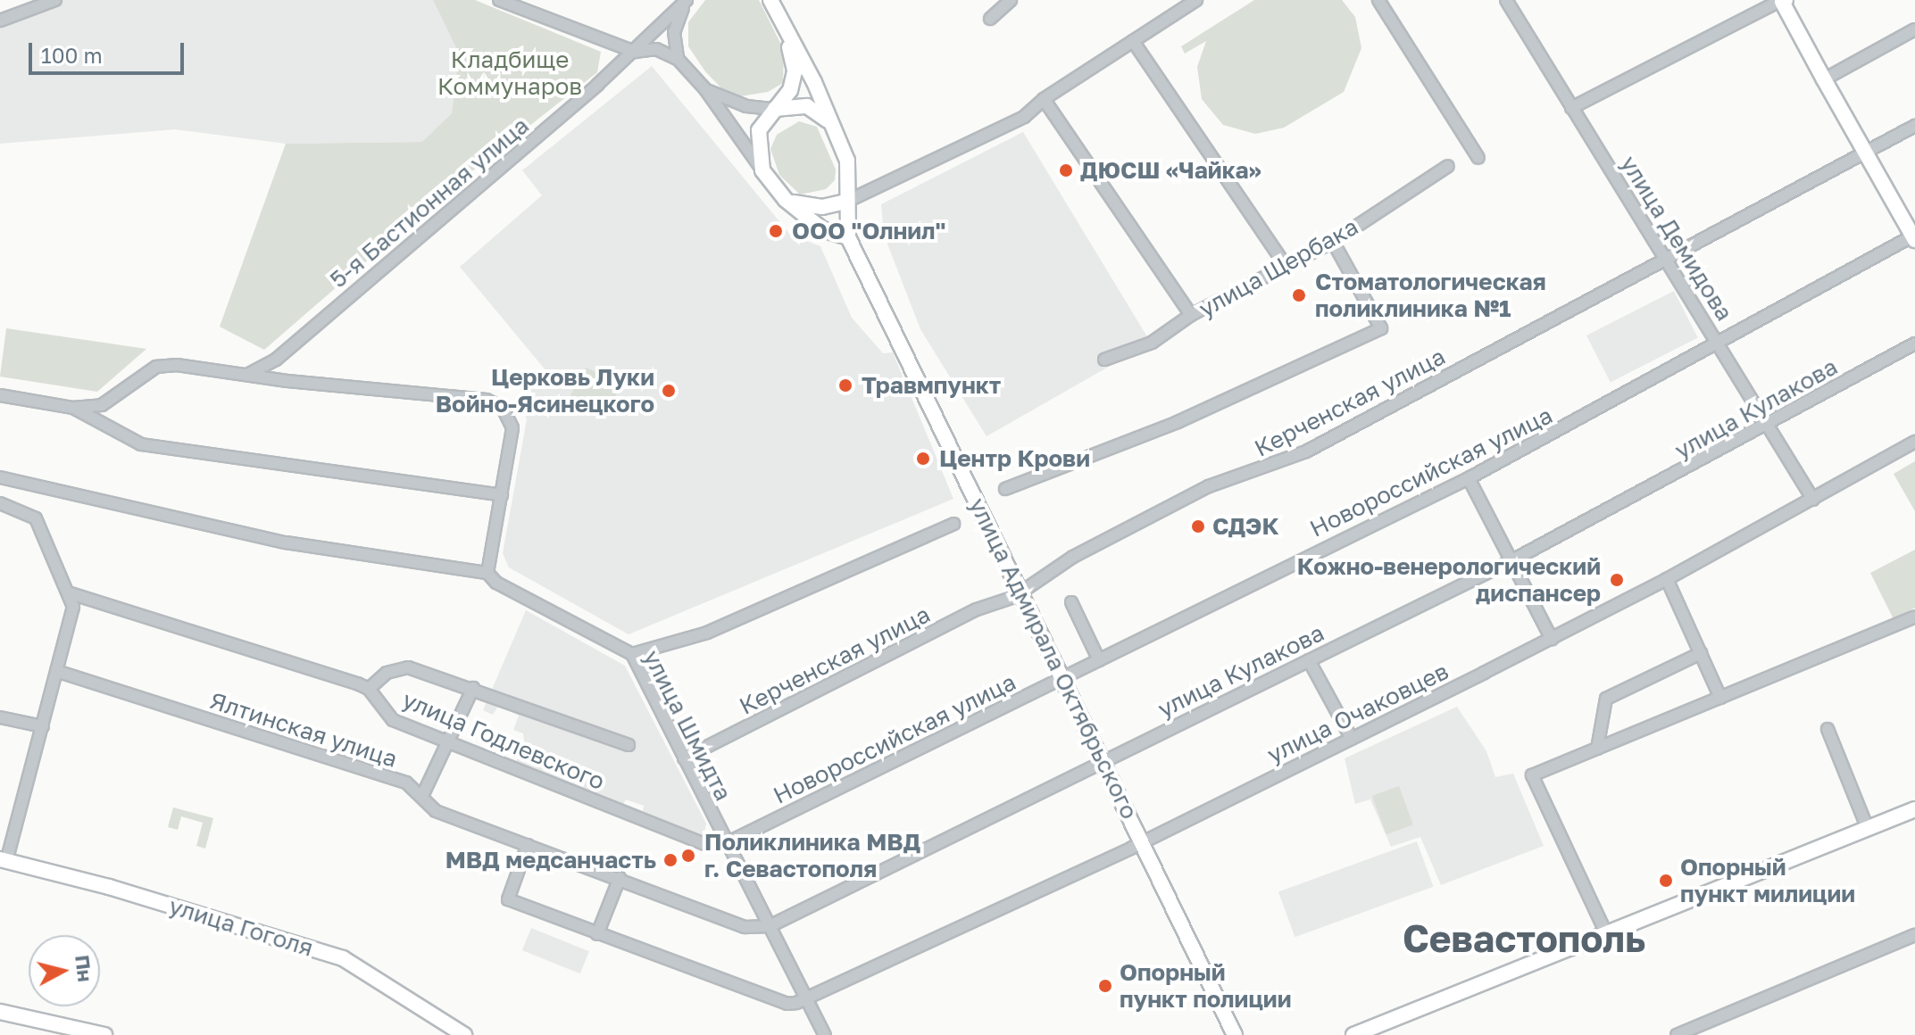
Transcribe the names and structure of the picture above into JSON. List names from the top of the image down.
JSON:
{
  "streets": {
    "main road": ["улица Адмирала Октябрьского", "улица Гоголя"],
    "street": [
      "5-я Бастионная улица",
      "улица Демидова",
      "улица Щербака",
      "Керченская улица",
      "улица Кулакова",
      "Новороссийская улица",
      "улица Очаковцев",
      "улица Шмидта",
      "Ялтинская улица",
      "улица Годлевского"
    ]
  },
  "crossings": [
    ["улица Демидова", "Керченская улица"],
    ["улица Демидова", "улица Кулакова"],
    ["улица Демидова", "Новороссийская улица"],
    ["улица Демидова", "улица Очаковцев"],
    ["Керченская улица", "улица Адмирала Октябрьского"],
    ["Керченская улица", "улица Шмидта"],
    ["улица Кулакова", "улица Адмирала Октябрьского"],
    ["улица Кулакова", "улица Шмидта"],
    ["улица Кулакова", "Ялтинская улица"],
    ["Новороссийская улица", "улица Адмирала Октябрьского"],
    ["Новороссийская улица", "улица Шмидта"],
    ["Новороссийская улица", "улица Годлевского"],
    ["улица Адмирала Октябрьского", "улица Очаковцев"],
    ["улица Очаковцев", "улица Шмидта"],
    ["улица Шмидта", "Ялтинская улица"],
    ["улица Шмидта", "улица Годлевского"]
  ],
  "districts": ["Севастополь"],
  "parks": ["Кладбище Коммунаров"],
  "places": [
    "ДЮСШ «Чайка»",
    "ООО \"Олнил\"",
    "Стоматологическая поликлиника №1",
    "Травмпункт",
    "Церковь Луки Войно-Ясинецкого",
    "Центр Крови",
    "СДЭК",
    "Кожно-венерологический диспансер",
    "Поликлиника МВД г. Севастополя",
    "МВД медсанчасть",
    "Опорный пункт милиции",
    "Опорный пункт полиции"
  ],
  "scale_bar": "100 m",
  "north": "right"
}
